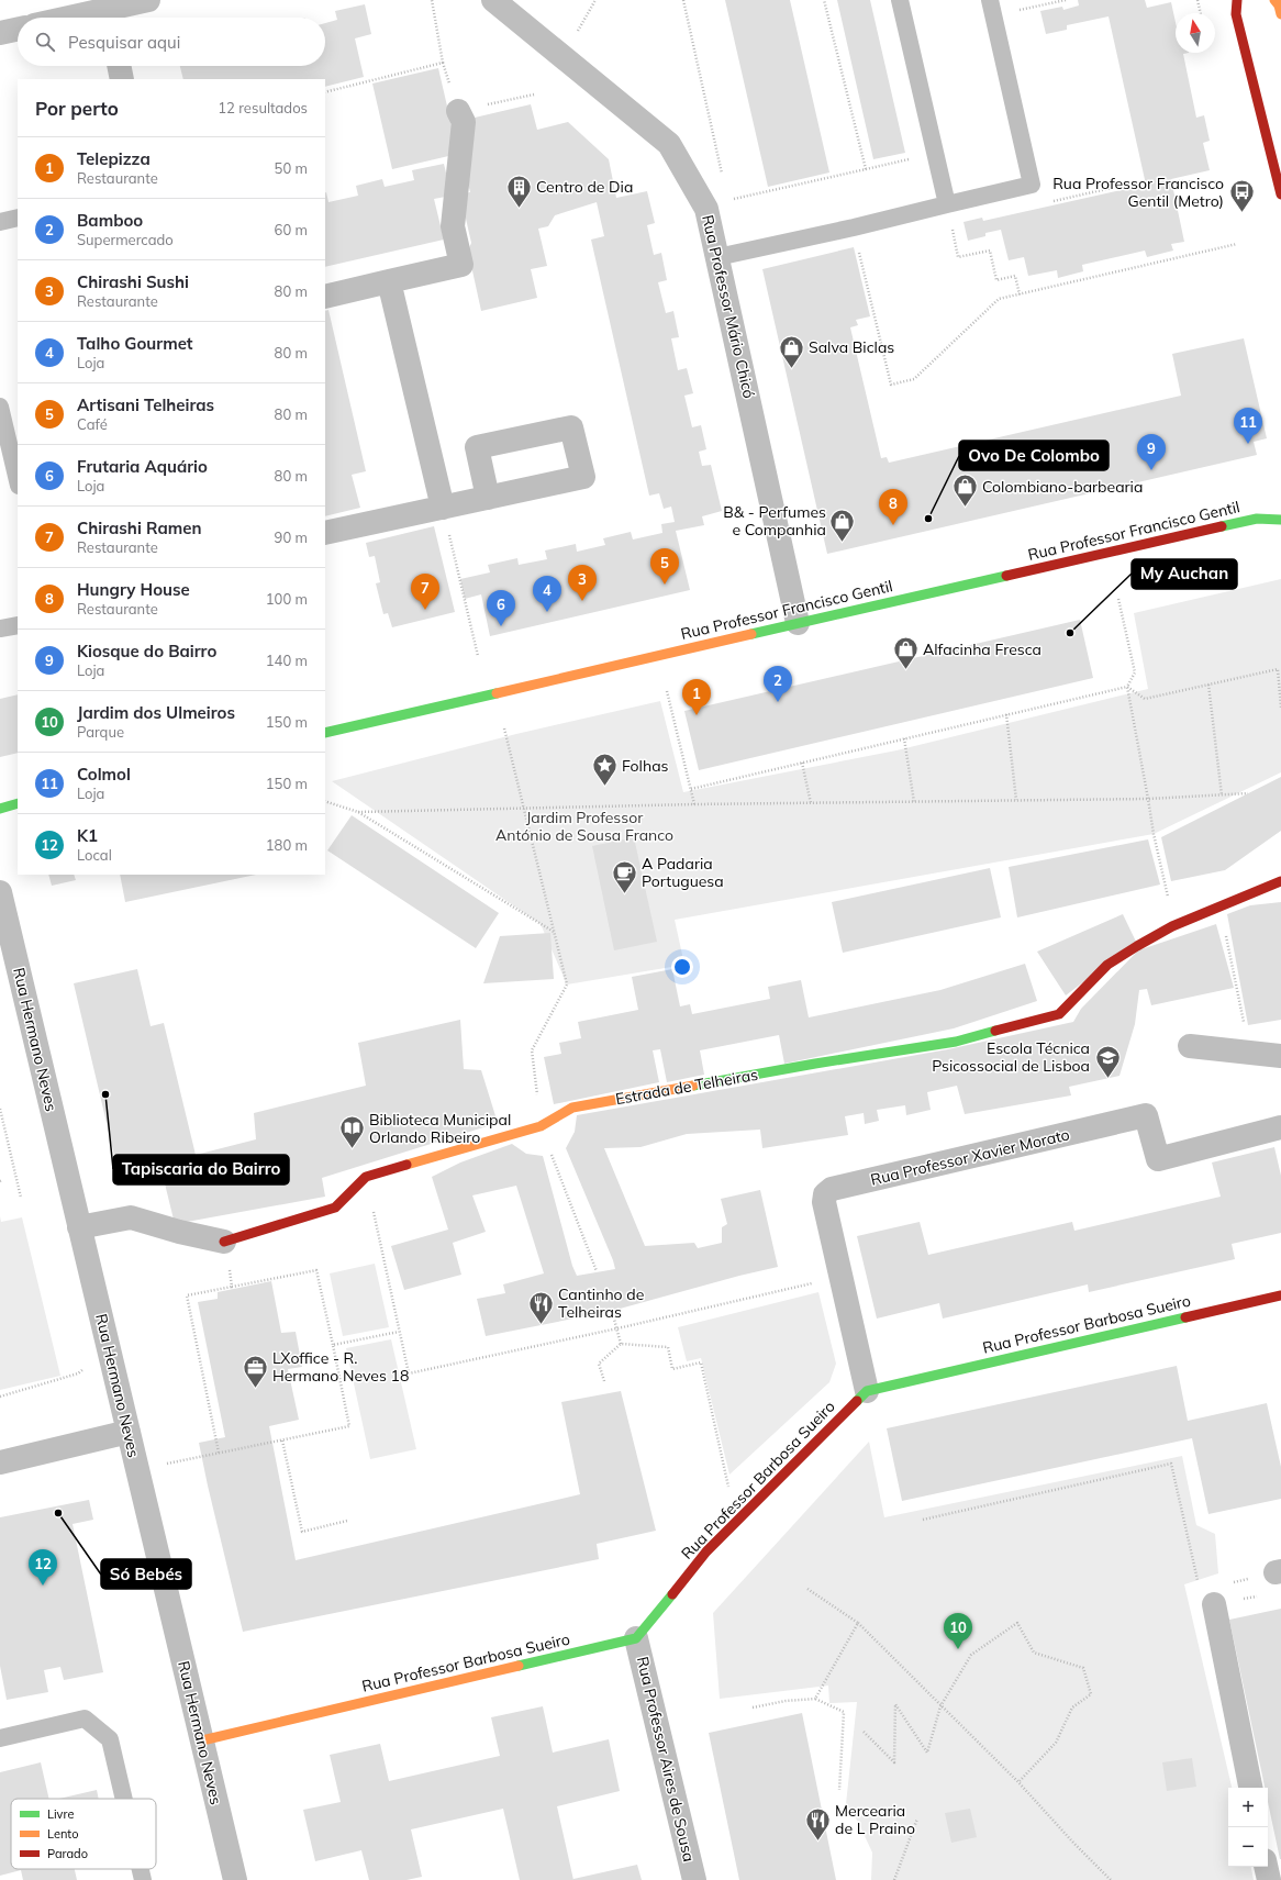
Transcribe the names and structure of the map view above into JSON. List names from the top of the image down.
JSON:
{
  "streets": {
    "street": [
      "Rua Professor Mário Chicó",
      "Rua Professor Francisco Gentil",
      "Rua Hermano Neves",
      "Estrada de Telheiras",
      "Rua Professor Xavier Morato",
      "Rua Professor Barbosa Sueiro",
      "Rua Professor Aires de Sousa"
    ]
  },
  "crossings": [
    ["Rua Professor Mário Chicó", "Rua Professor Francisco Gentil"],
    ["Rua Hermano Neves", "Estrada de Telheiras"],
    ["Rua Hermano Neves", "Rua Professor Barbosa Sueiro"],
    ["Rua Professor Xavier Morato", "Rua Professor Barbosa Sueiro"],
    ["Rua Professor Barbosa Sueiro", "Rua Professor Aires de Sousa"]
  ],
  "parks": ["Jardim Professor António de Sousa Franco"],
  "places": {
    "building": ["Centro de Dia"],
    "bus stop": ["Rua Professor Francisco Gentil (Metro)"],
    "shop": [
      "Salva Biclas",
      "Colombiano-barbearia",
      "B& - Perfumes e Companhia",
      "Alfacinha Fresca"
    ],
    "other": [
      "Ovo De Colombo",
      "My Auchan",
      "Tapiscaria do Bairro",
      "Só Bebés"
    ],
    "place": ["Folhas"],
    "cafe": ["A Padaria Portuguesa"],
    "school or university": ["Escola Técnica Psicossocial de Lisboa"],
    "library": ["Biblioteca Municipal Orlando Ribeiro"],
    "restaurant": ["Cantinho de Telheiras", "Mercearia de L Praino"],
    "office": ["LXoffice - R. Hermano Neves 18"]
  },
  "legend": ["Livre", "Lento", "Parado"],
  "north": "top",
  "page": {
    "search": "Pesquisar aqui",
    "heading": ["Por perto", "12 resultados"],
    "list": [
      {
        "mark": "1",
        "name": "Telepizza",
        "note": "Restaurante",
        "value": "50 m"
      },
      {
        "mark": "2",
        "name": "Bamboo",
        "note": "Supermercado",
        "value": "60 m"
      },
      {
        "mark": "3",
        "name": "Chirashi Sushi",
        "note": "Restaurante",
        "value": "80 m"
      },
      {
        "mark": "4",
        "name": "Talho Gourmet",
        "note": "Loja",
        "value": "80 m"
      },
      {
        "mark": "5",
        "name": "Artisani Telheiras",
        "note": "Café",
        "value": "80 m"
      },
      {
        "mark": "6",
        "name": "Frutaria Aquário",
        "note": "Loja",
        "value": "80 m"
      },
      {
        "mark": "7",
        "name": "Chirashi Ramen",
        "note": "Restaurante",
        "value": "90 m"
      },
      {
        "mark": "8",
        "name": "Hungry House",
        "note": "Restaurante",
        "value": "100 m"
      },
      {
        "mark": "9",
        "name": "Kiosque do Bairro",
        "note": "Loja",
        "value": "140 m"
      },
      {
        "mark": "10",
        "name": "Jardim dos Ulmeiros",
        "note": "Parque",
        "value": "150 m"
      },
      {
        "mark": "11",
        "name": "Colmol",
        "note": "Loja",
        "value": "150 m"
      },
      {
        "mark": "12",
        "name": "K1",
        "note": "Local",
        "value": "180 m"
      }
    ],
    "pins": [
      "11",
      "9",
      "8",
      "5",
      "3",
      "7",
      "4",
      "6",
      "2",
      "1",
      "12",
      "10"
    ],
    "map_buttons": ["+", "−"]
  }
}
